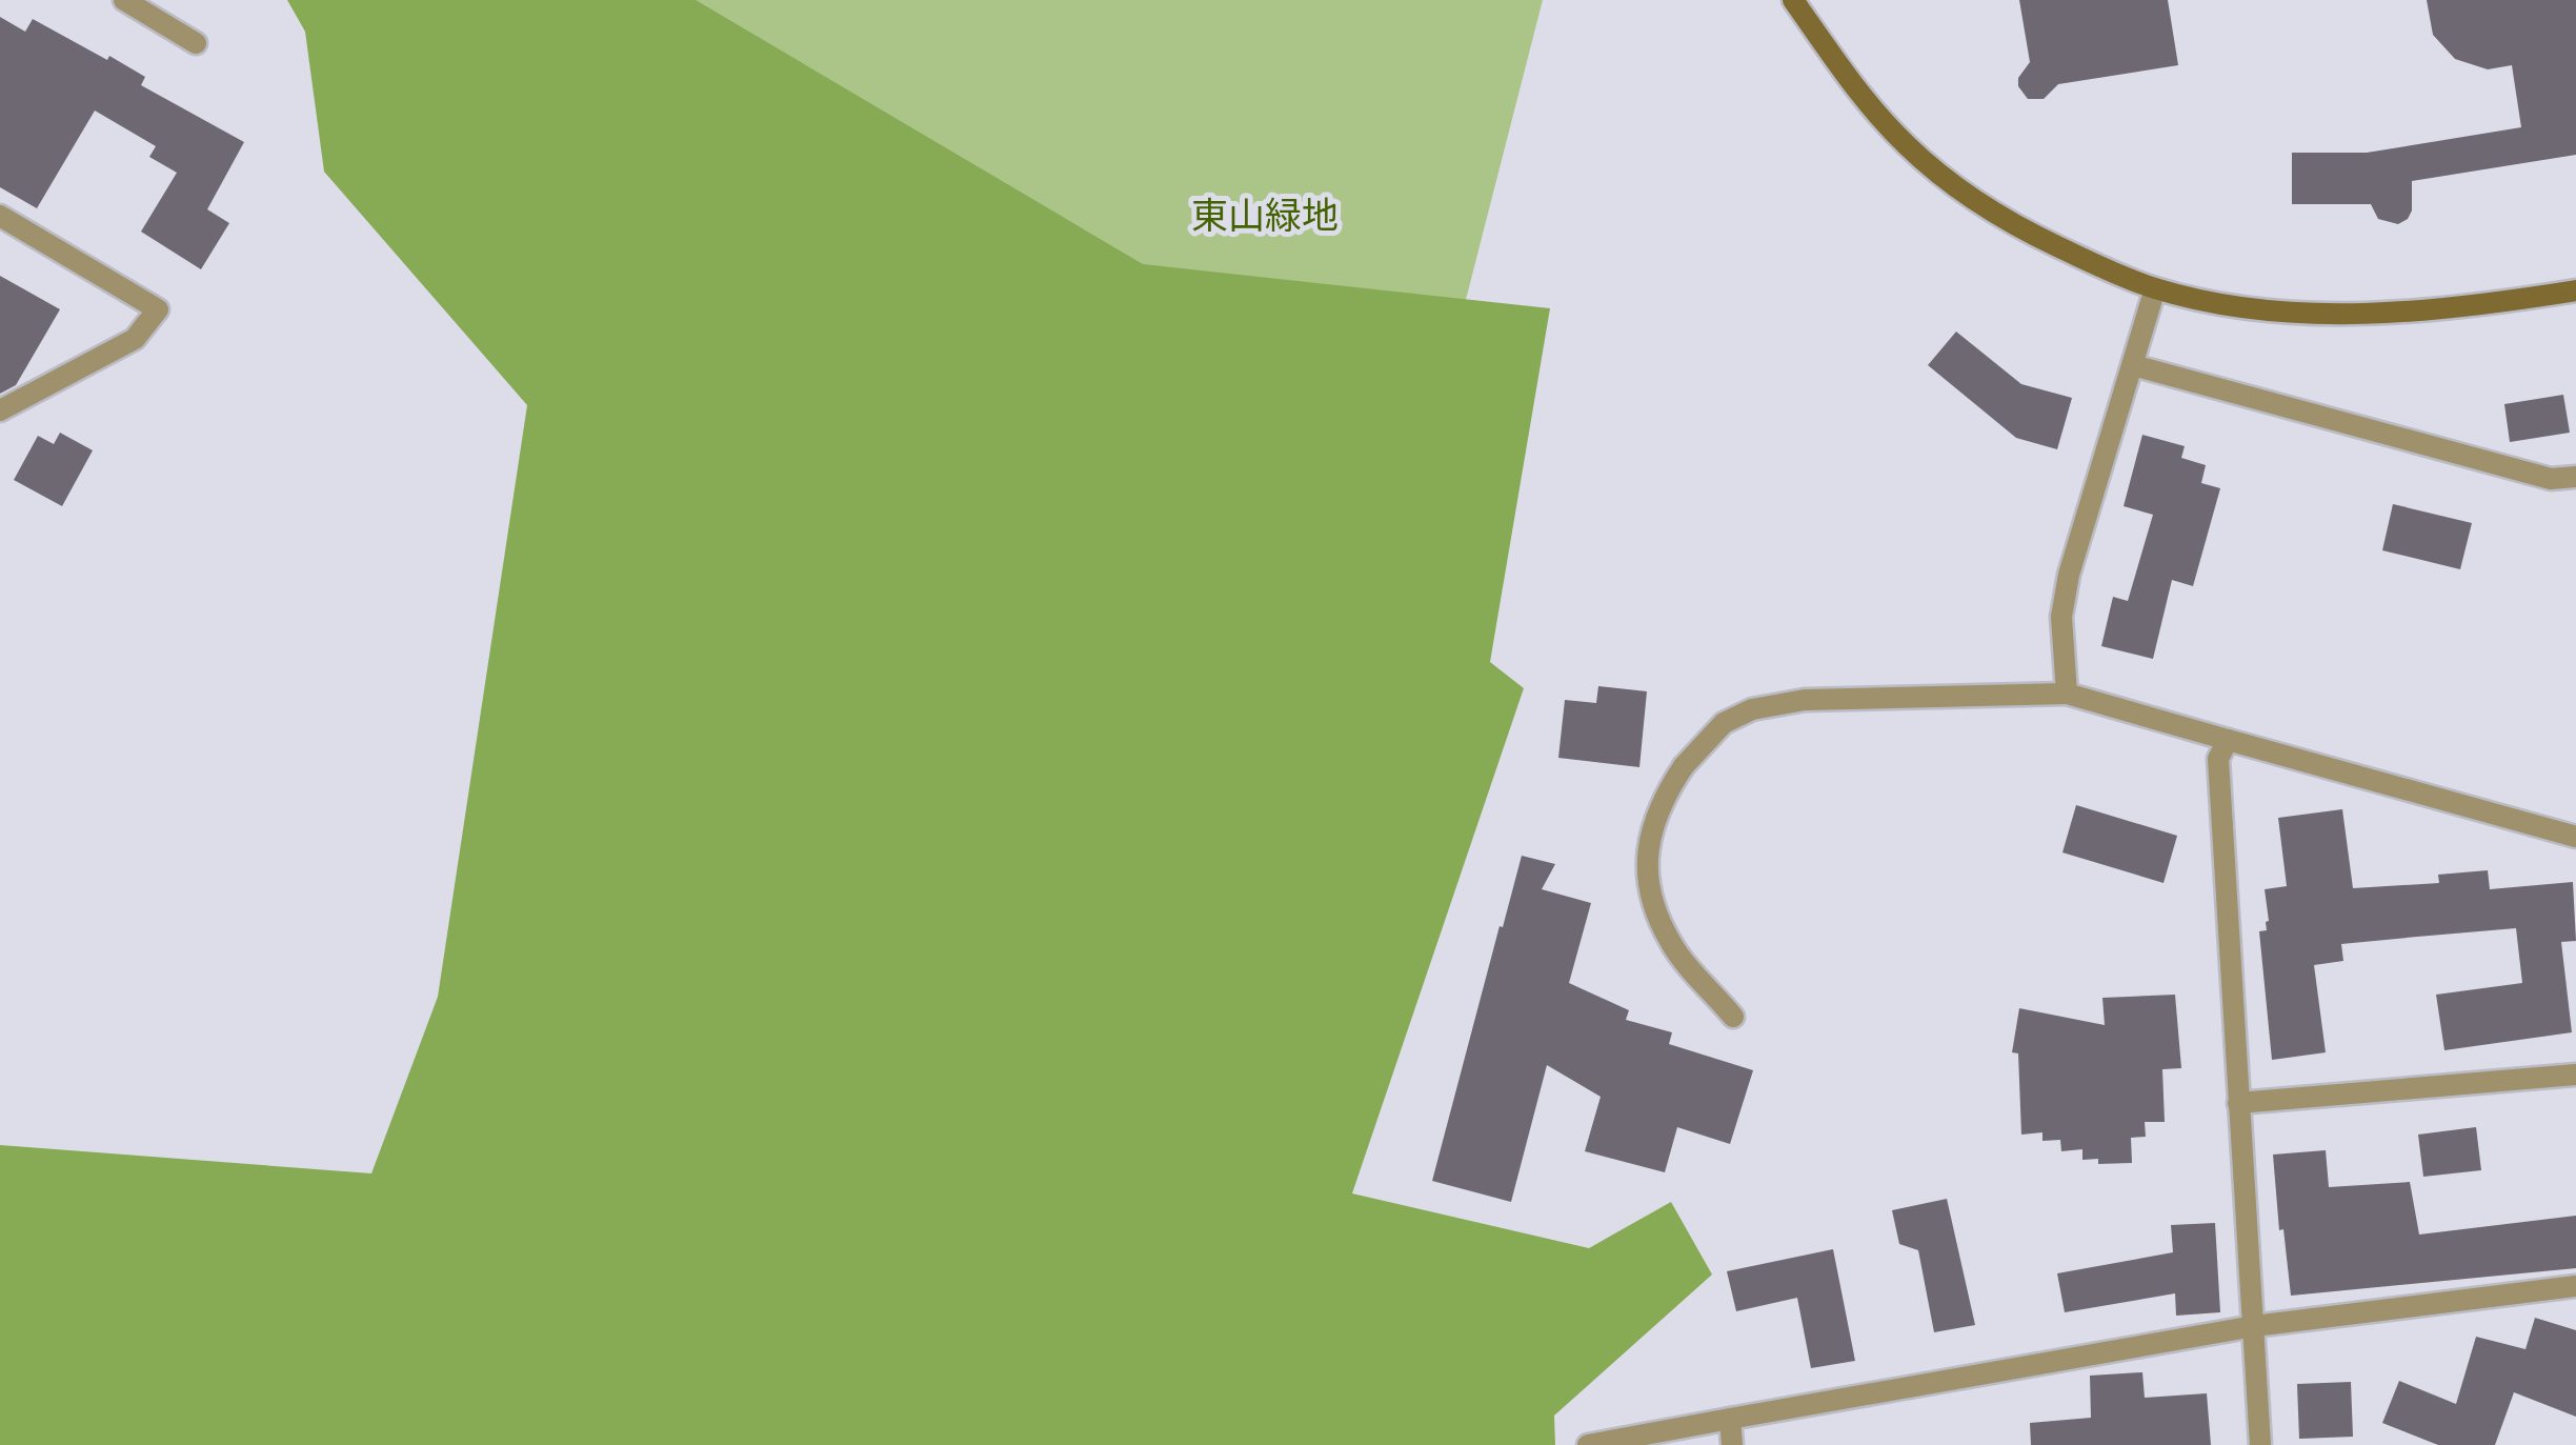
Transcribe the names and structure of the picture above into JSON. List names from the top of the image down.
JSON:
{
  "parks": ["東山緑地"]
}
